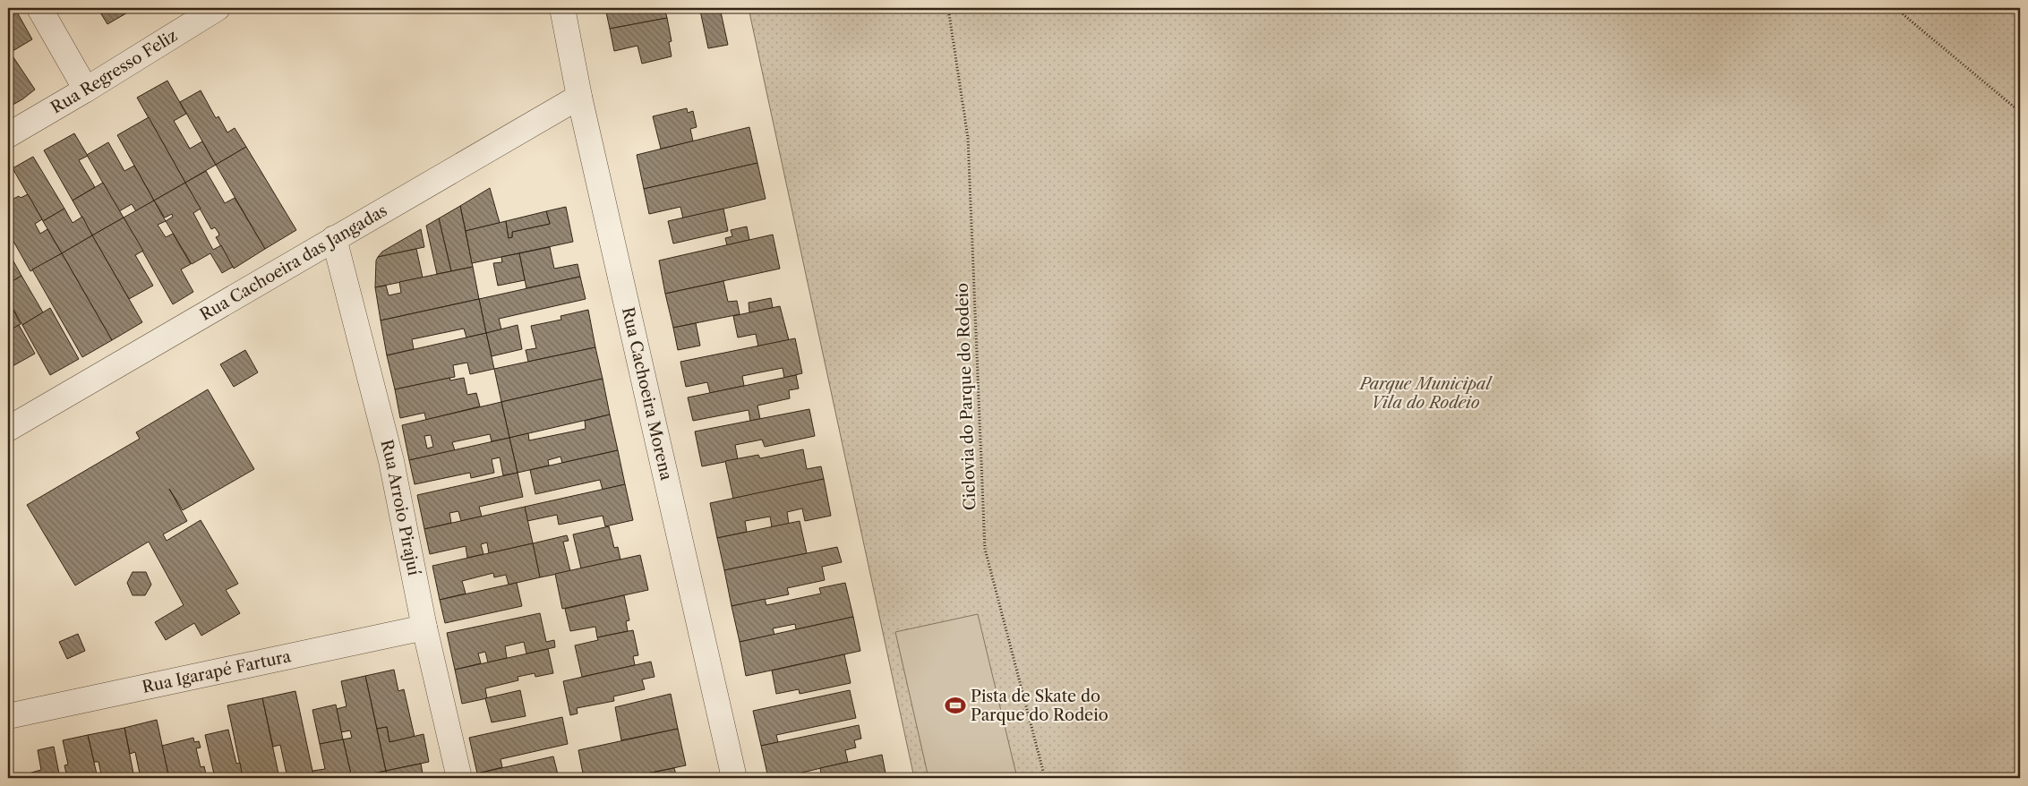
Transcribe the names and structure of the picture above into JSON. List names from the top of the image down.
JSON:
{
  "streets": {
    "street": [
      "Rua Regresso Feliz",
      "Rua Cachoeira das Jangadas",
      "Rua Cachoeira Morena",
      "Rua Arroio Pirajuí",
      "Rua Igarapé Fartura"
    ],
    "path": ["Ciclovia do Parque do Rodeio"]
  },
  "crossings": [
    ["Rua Cachoeira das Jangadas", "Rua Cachoeira Morena"],
    ["Rua Cachoeira das Jangadas", "Rua Arroio Pirajuí"],
    ["Rua Arroio Pirajuí", "Rua Igarapé Fartura"]
  ],
  "parks": ["Parque Municipal Vila do Rodeio"],
  "places": {
    "sports": ["Pista de Skate do Parque do Rodeio"]
  }
}
